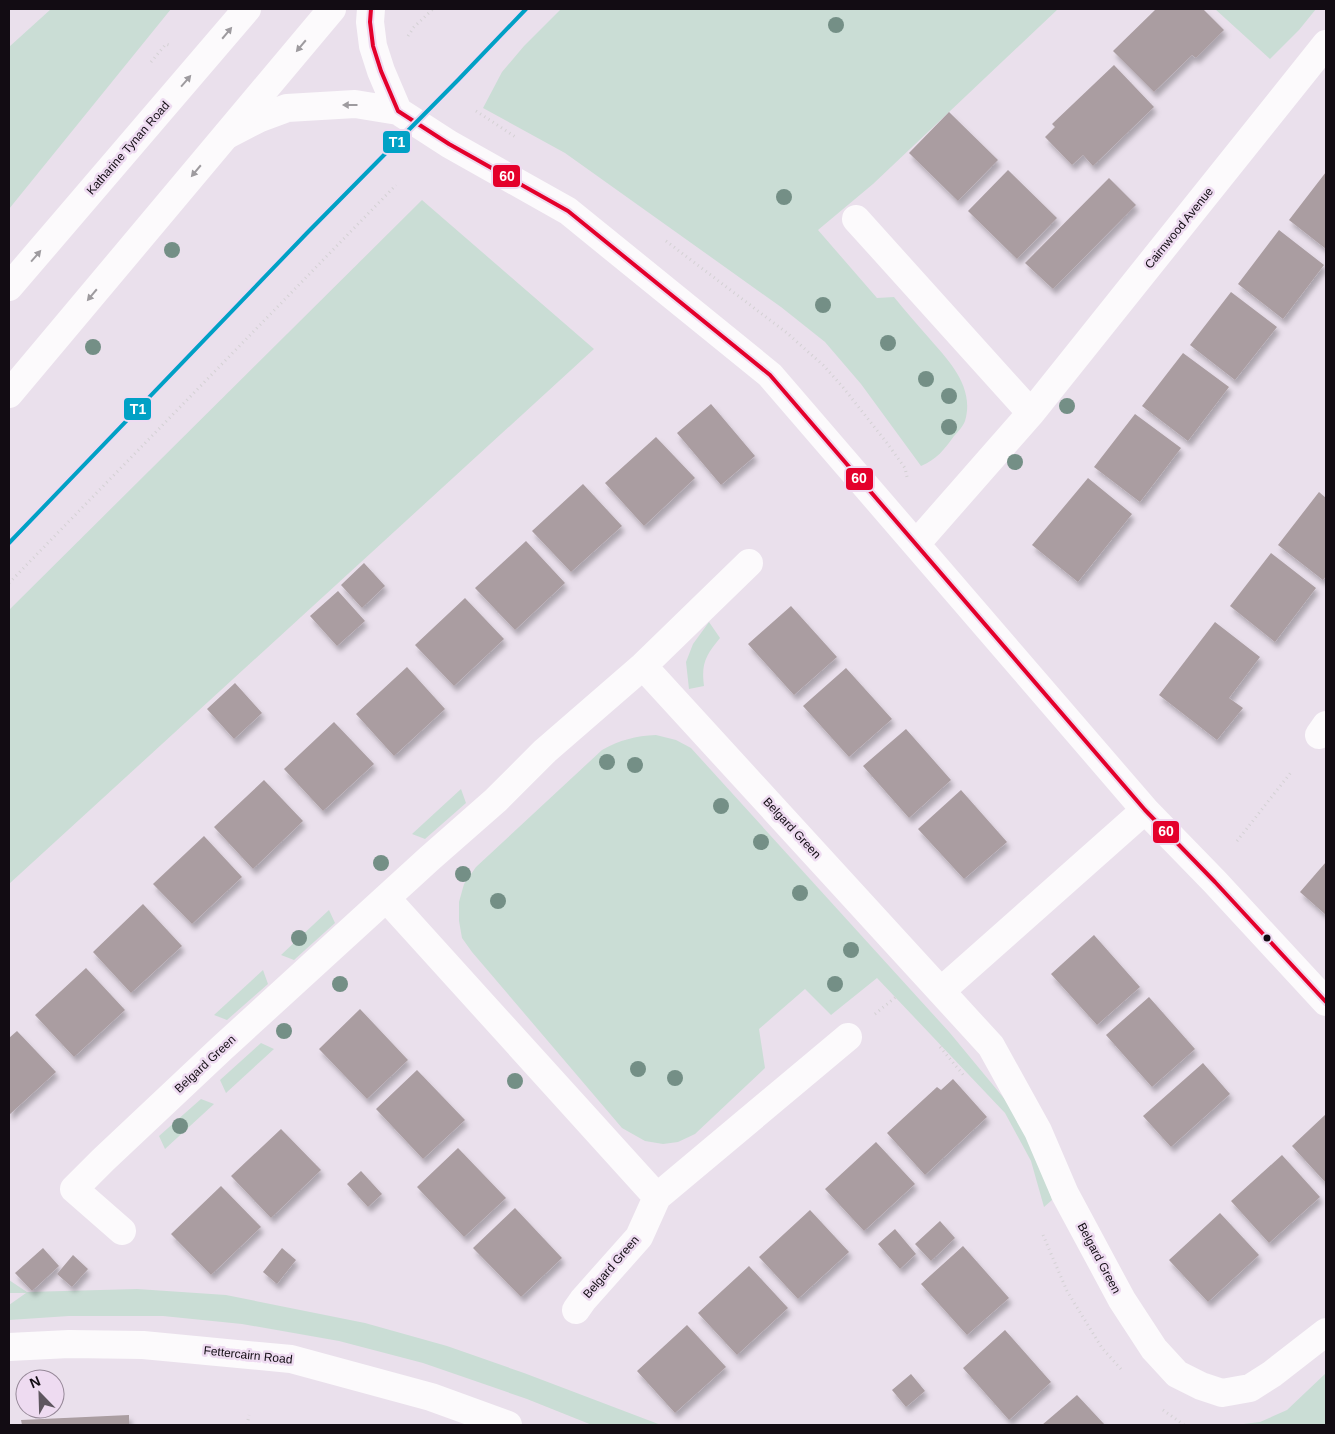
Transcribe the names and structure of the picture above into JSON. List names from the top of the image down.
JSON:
{
  "streets": {
    "street": [
      "Katharine Tynan Road",
      "Cairnwood Avenue",
      "Belgard Green",
      "Fettercairn Road"
    ]
  },
  "lines": ["transit line T1", "transit line 60"],
  "north": "top left"
}
